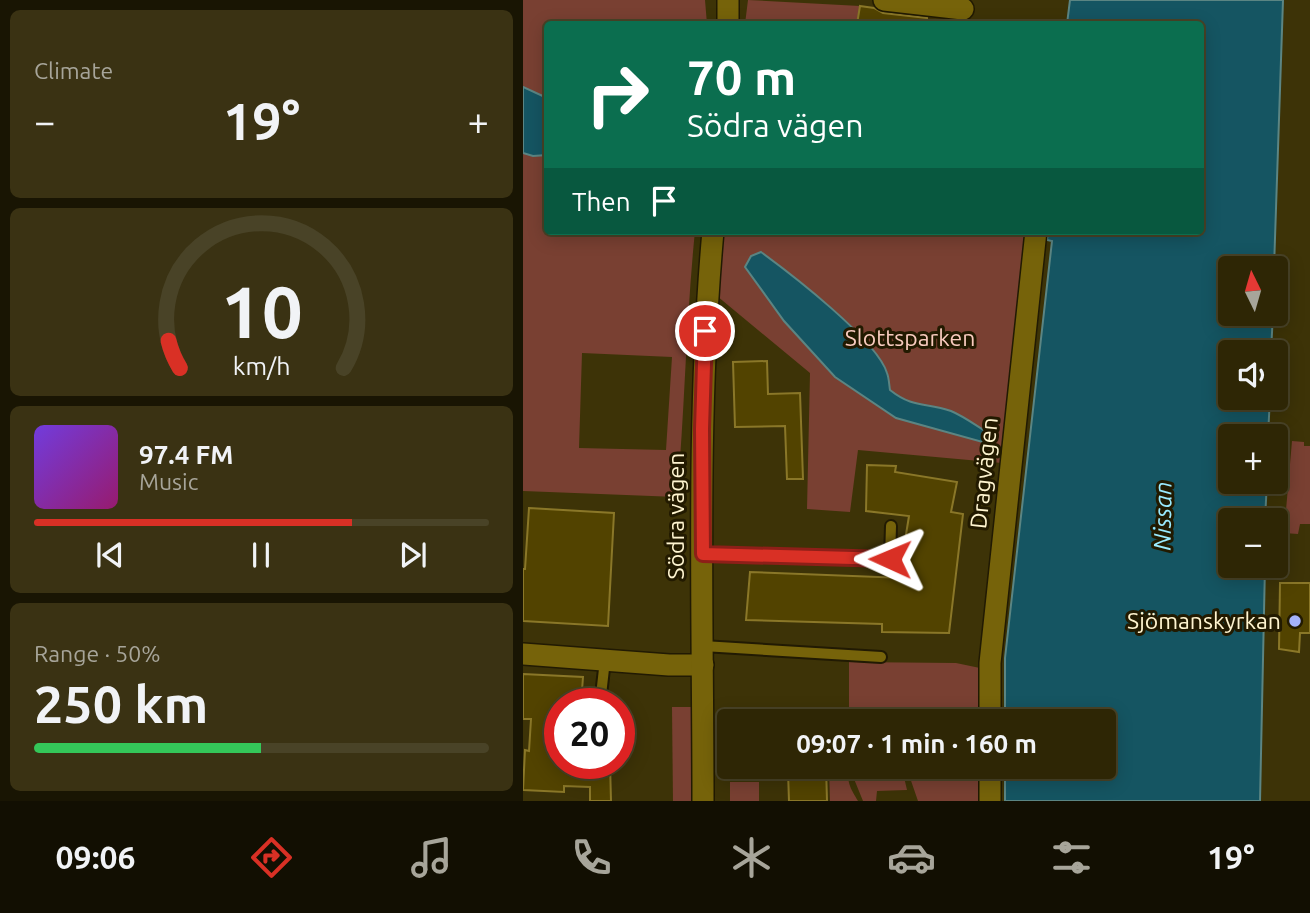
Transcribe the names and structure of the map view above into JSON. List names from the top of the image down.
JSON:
{
  "streets": {
    "street": ["Dragvägen", "Södra vägen"]
  },
  "water": ["Nissan"],
  "parks": ["Slottsparken"],
  "places": ["Sjömanskyrkan"],
  "north": "top",
  "page": {
    "tile": [
      "Climate",
      ["Range · 50%", "250 km"]
    ],
    "turn": ["70 m", "Södra vägen"],
    "heat": ["−", "19°", "+"],
    "then": "Then",
    "map_buttons": ["+", "−"],
    "song": ["97.4 FM", "Music"],
    "limit": "20",
    "trip": "09:07 · 1 min · 160 m",
    "tabs": ["09:06", "19°"],
    "gauge": ["10", "km/h"]
  }
}
